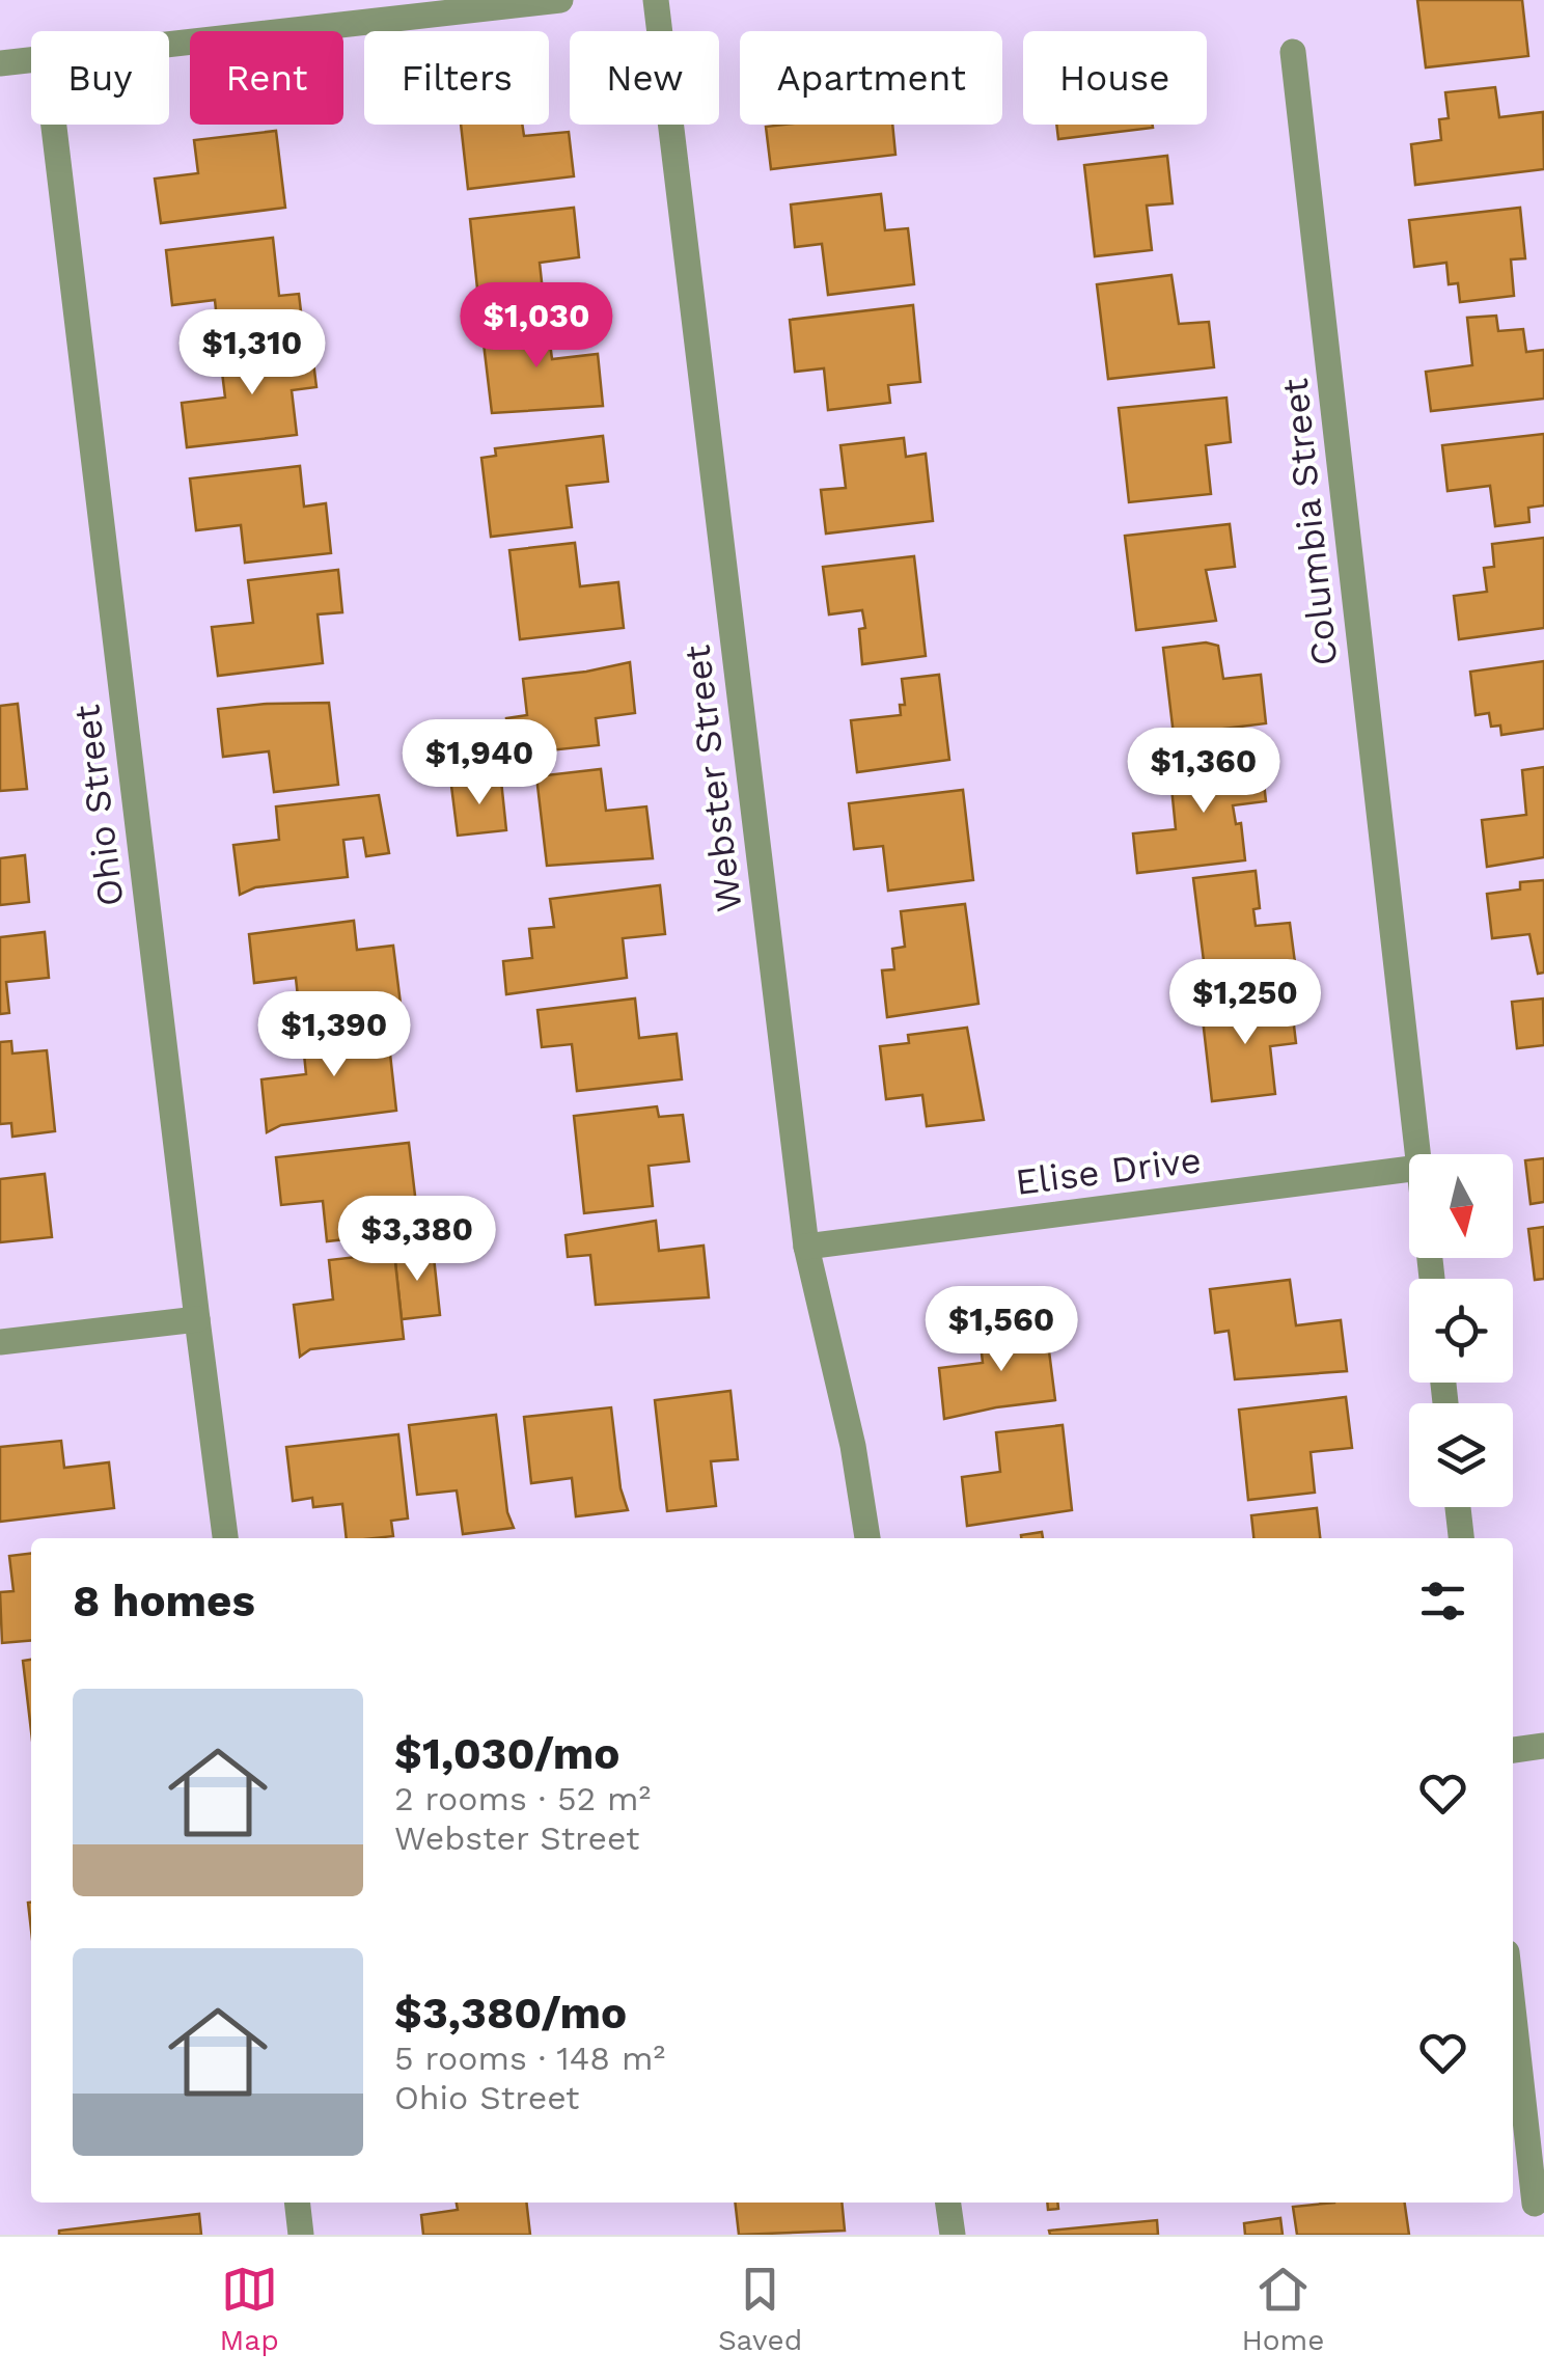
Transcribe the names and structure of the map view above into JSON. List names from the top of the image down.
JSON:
{
  "streets": {
    "street": [
      "Columbia Street",
      "Webster Street",
      "Ohio Street",
      "Elise Drive"
    ]
  },
  "crossings": [
    ["Webster Street", "Elise Drive"]
  ],
  "north": "bottom",
  "page": {
    "chip": [
      "Buy",
      "Rent",
      "Filters",
      "New",
      "Apartment",
      "House"
    ],
    "price": [
      "$1,030",
      "$1,310",
      "$1,940",
      "$1,360",
      "$1,250",
      "$1,390",
      "$3,380",
      "$1,560"
    ],
    "heading": "8 homes",
    "list": [
      {
        "name": "$1,030/mo",
        "note": "2 rooms · 52 m² · Webster Street"
      },
      {
        "name": "$3,380/mo",
        "note": "5 rooms · 148 m² · Ohio Street"
      }
    ],
    "tabs": ["Map", "Saved", "Home"]
  }
}
